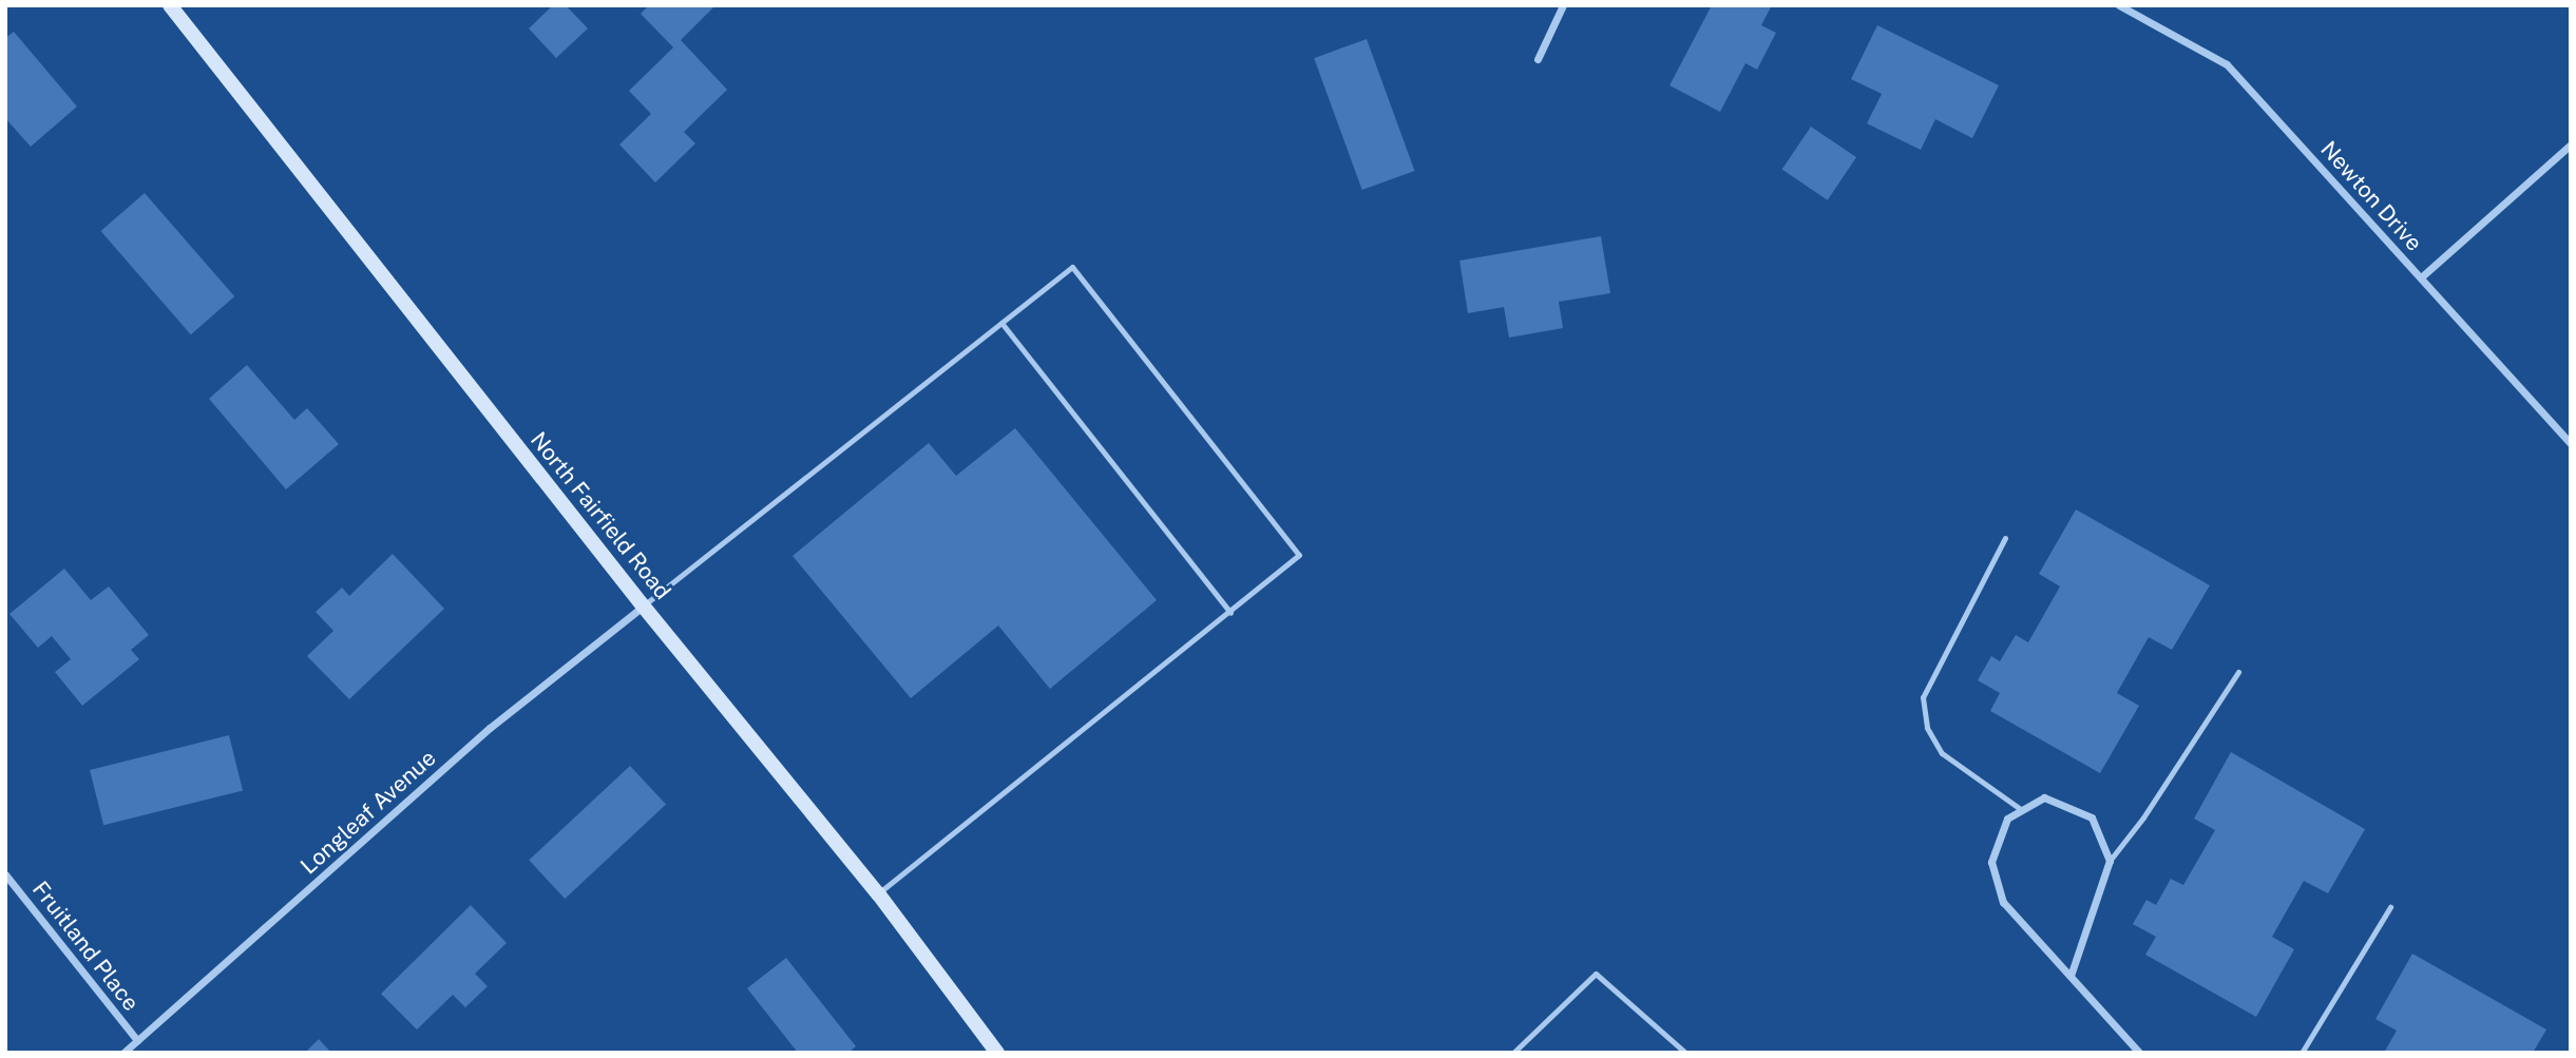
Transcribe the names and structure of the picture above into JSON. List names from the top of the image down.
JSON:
{
  "streets": {
    "main road": ["North Fairfield Road"],
    "street": ["Newton Drive", "Longleaf Avenue", "Fruitland Place"]
  },
  "crossings": [
    ["North Fairfield Road", "Longleaf Avenue"],
    ["Longleaf Avenue", "Fruitland Place"]
  ]
}
